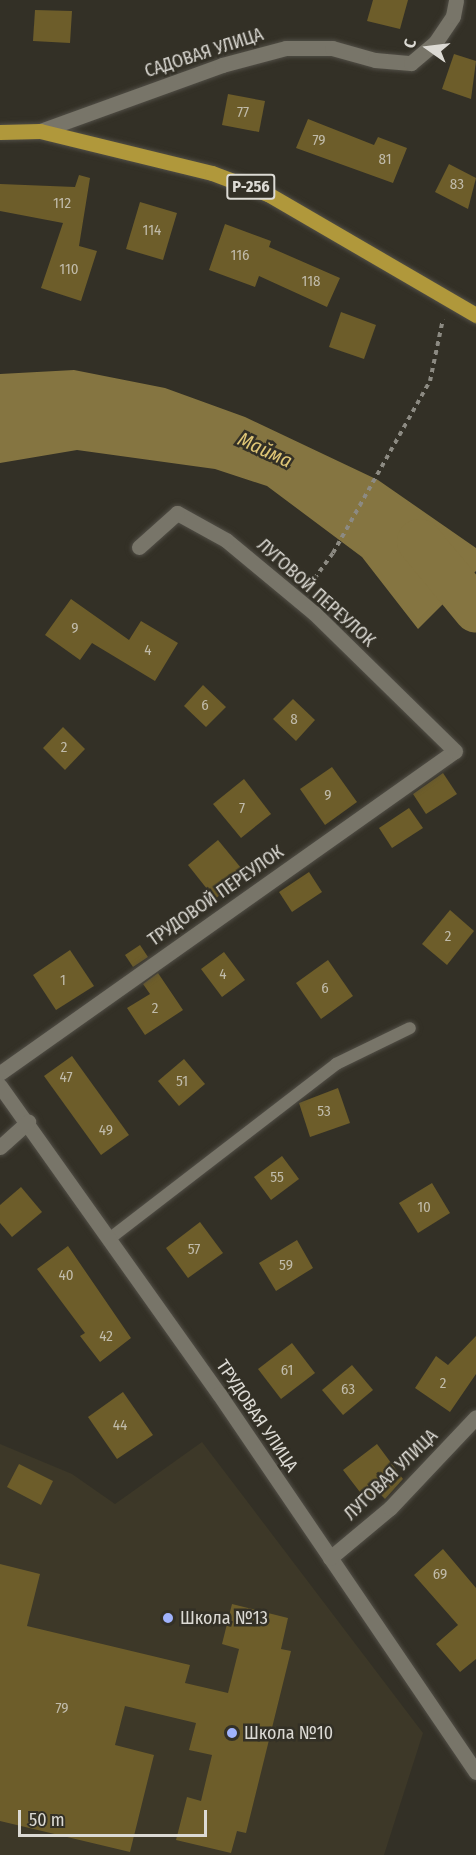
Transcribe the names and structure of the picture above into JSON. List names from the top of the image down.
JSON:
{
  "streets": {
    "main road": ["Р-256"],
    "street": [
      "САДОВАЯ УЛИЦА",
      "ЛУГОВОЙ ПЕРЕУЛОК",
      "ТРУДОВОЙ ПЕРЕУЛОК",
      "ТРУДОВАЯ УЛИЦА",
      "ЛУГОВАЯ УЛИЦА"
    ]
  },
  "crossings": [
    ["САДОВАЯ УЛИЦА", "Р-256"],
    ["ЛУГОВОЙ ПЕРЕУЛОК", "ТРУДОВОЙ ПЕРЕУЛОК"],
    ["ТРУДОВАЯ УЛИЦА", "ЛУГОВАЯ УЛИЦА"]
  ],
  "water": ["Майма"],
  "places": ["Школа №13", "Школа №10"],
  "house_numbers": [
    "77",
    "79",
    "81",
    "83",
    "112",
    "114",
    "116",
    "110",
    "118",
    "9",
    "4",
    "6",
    "8",
    "2",
    "9",
    "7",
    "2",
    "4",
    "1",
    "6",
    "2",
    "47",
    "51",
    "53",
    "49",
    "55",
    "10",
    "57",
    "59",
    "40",
    "42",
    "61",
    "2",
    "63",
    "44",
    "69",
    "79"
  ],
  "scale_bar": "50 m",
  "north": "left"
}
